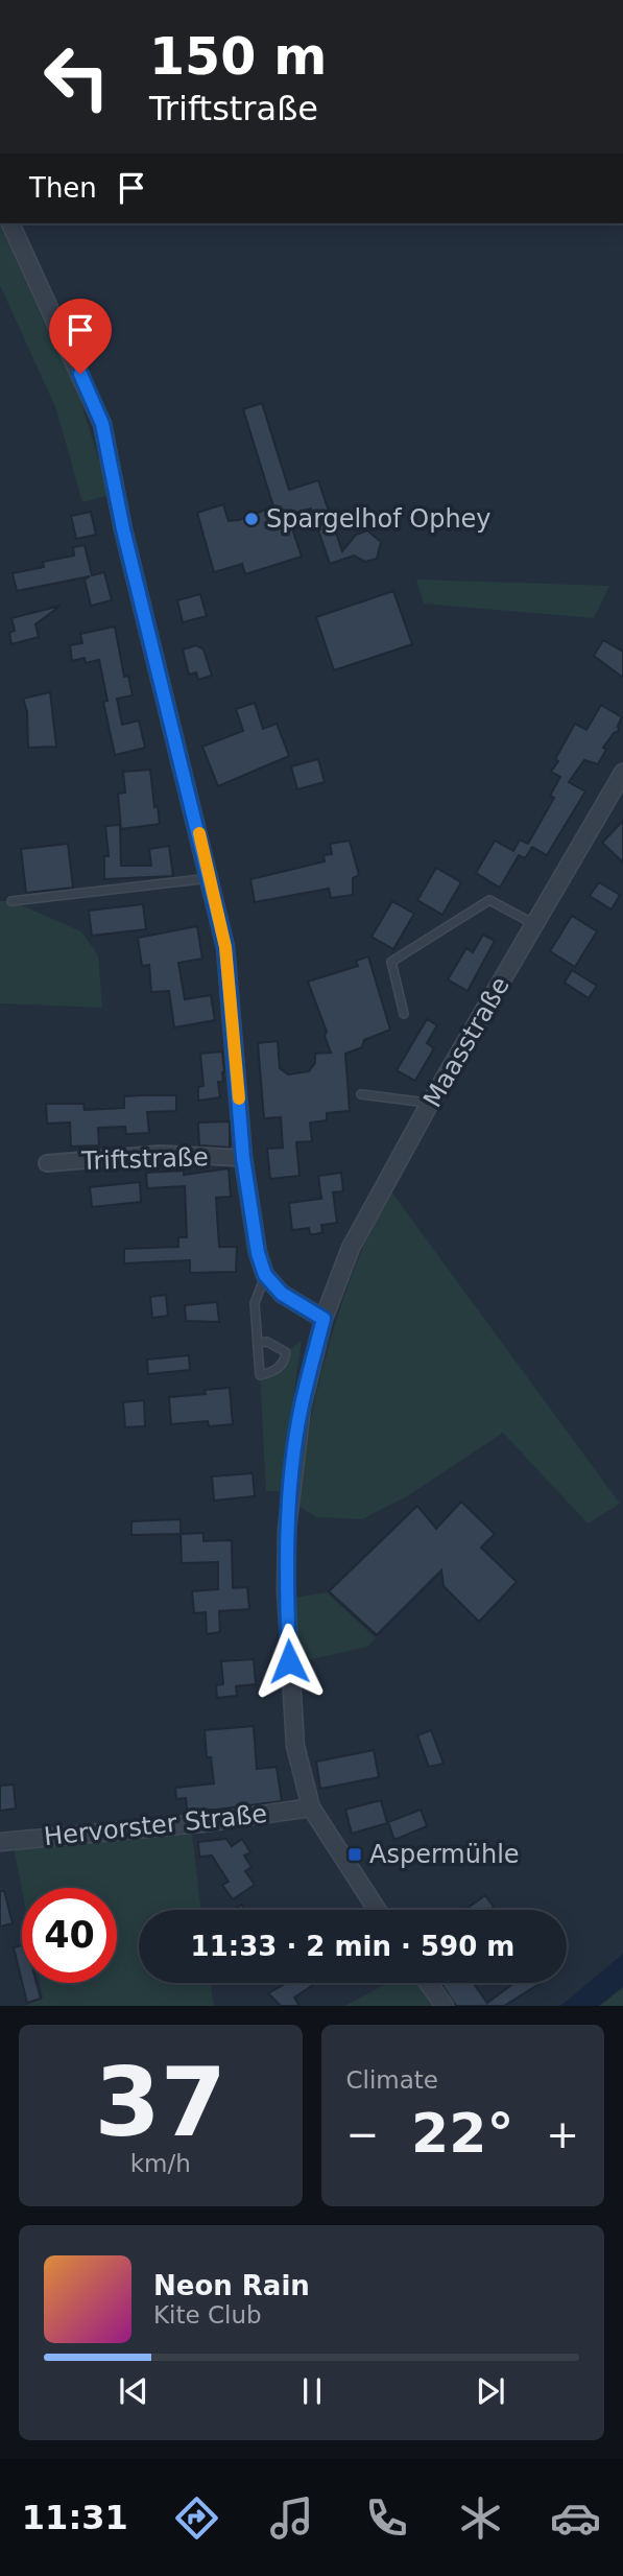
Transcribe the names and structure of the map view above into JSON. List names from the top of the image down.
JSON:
{
  "streets": {
    "street": ["Maasstraße", "Triftstraße", "Hervorster Straße"]
  },
  "places": {
    "other": ["Spargelhof Ophey"],
    "transit": ["Aspermühle"]
  },
  "page": {
    "turn": ["150 m", "Triftstraße"],
    "then": "Then",
    "limit": "40",
    "trip": "11:33 · 2 min · 590 m",
    "tile": [
      ["37", "km/h"],
      "Climate"
    ],
    "heat": ["−", "22°", "+"],
    "song": ["Neon Rain", "Kite Club"],
    "tabs": "11:31"
  }
}
